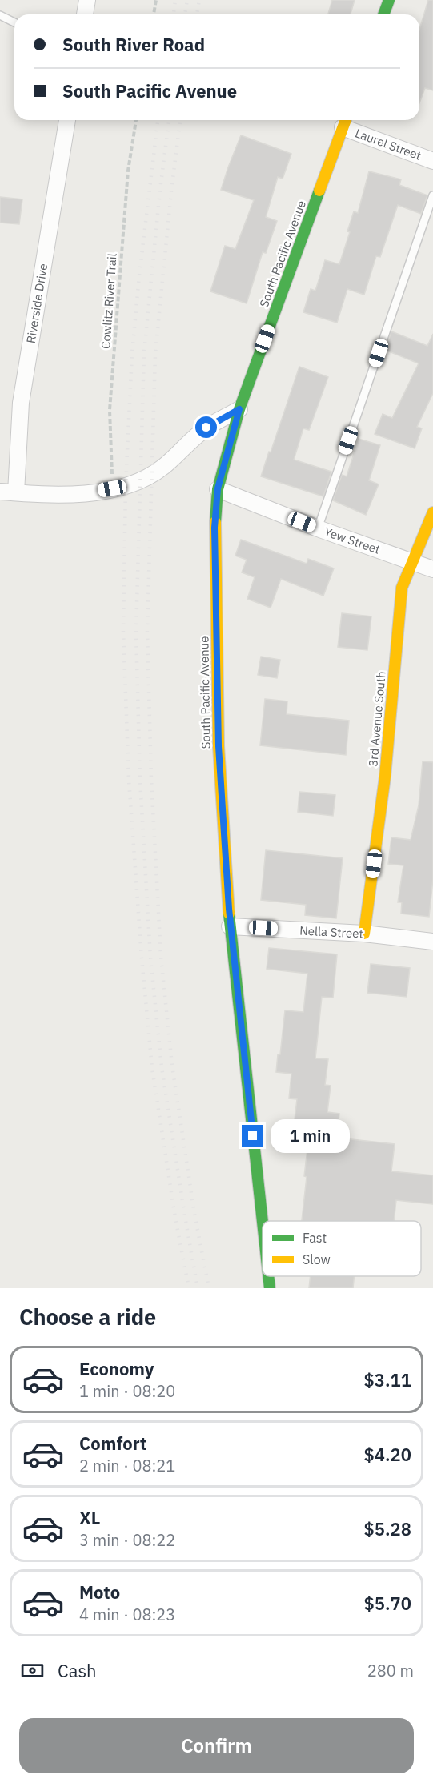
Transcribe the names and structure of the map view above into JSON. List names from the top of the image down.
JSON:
{
  "streets": {
    "street": [
      "Laurel Street",
      "South Pacific Avenue",
      "Riverside Drive",
      "Yew Street",
      "3rd Avenue South",
      "Nella Street"
    ],
    "path": ["Cowlitz River Trail"]
  },
  "crossings": [
    ["Laurel Street", "South Pacific Avenue"],
    ["South Pacific Avenue", "Yew Street"],
    ["South Pacific Avenue", "Nella Street"],
    ["Yew Street", "3rd Avenue South"],
    ["3rd Avenue South", "Nella Street"]
  ],
  "legend": ["Fast", "Slow"],
  "page": {
    "banner": ["South River Road", "South Pacific Avenue"],
    "bubble": "1 min",
    "heading": "Choose a ride",
    "list": [
      {
        "name": "Economy",
        "note": "1 min · 08:20",
        "value": "$3.11"
      },
      {
        "name": "Comfort",
        "note": "2 min · 08:21",
        "value": "$4.20"
      },
      {
        "name": "XL",
        "note": "3 min · 08:22",
        "value": "$5.28"
      },
      {
        "name": "Moto",
        "note": "4 min · 08:23",
        "value": "$5.70"
      }
    ],
    "pay": ["Cash", "280 m"],
    "buttons": "Confirm"
  }
}
